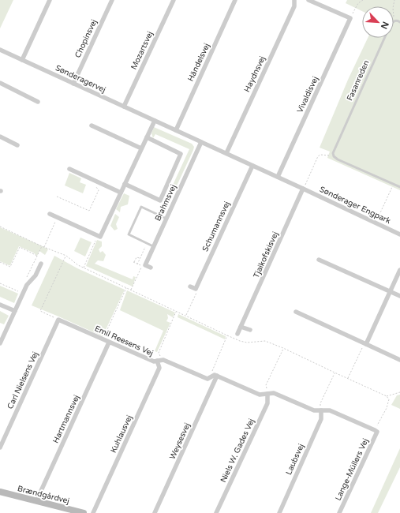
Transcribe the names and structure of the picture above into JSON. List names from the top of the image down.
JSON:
{
  "streets": {
    "street": [
      "Chopinsvej",
      "Mozartsvej",
      "Händelsvej",
      "Haydnsvej",
      "Sønderagervej",
      "Vivaldisvej",
      "Brahmsvej",
      "Sønderager Engpark",
      "Schumannsvej",
      "Tjaikofskisvej",
      "Emil Reesens Vej",
      "Carl Nielsens Vej",
      "Hartmannsvej",
      "Kuhlausvej",
      "Weysesvej",
      "Niels W. Gades Vej",
      "Laubsvej",
      "Lange-Müllers Vej",
      "Brændgårdvej"
    ],
    "lane": ["Fasanreden"]
  },
  "crossings": [
    ["Chopinsvej", "Sønderagervej"],
    ["Mozartsvej", "Sønderagervej"],
    ["Händelsvej", "Sønderagervej"],
    ["Haydnsvej", "Sønderagervej"],
    ["Sønderagervej", "Vivaldisvej"],
    ["Sønderagervej", "Brahmsvej"],
    ["Sønderagervej", "Sønderager Engpark"],
    ["Sønderagervej", "Schumannsvej"],
    ["Sønderagervej", "Tjaikofskisvej"],
    ["Sønderager Engpark", "Tjaikofskisvej"],
    ["Emil Reesens Vej", "Carl Nielsens Vej"],
    ["Emil Reesens Vej", "Hartmannsvej"],
    ["Emil Reesens Vej", "Kuhlausvej"],
    ["Hartmannsvej", "Brændgårdvej"]
  ],
  "north": "bottom right"
}
